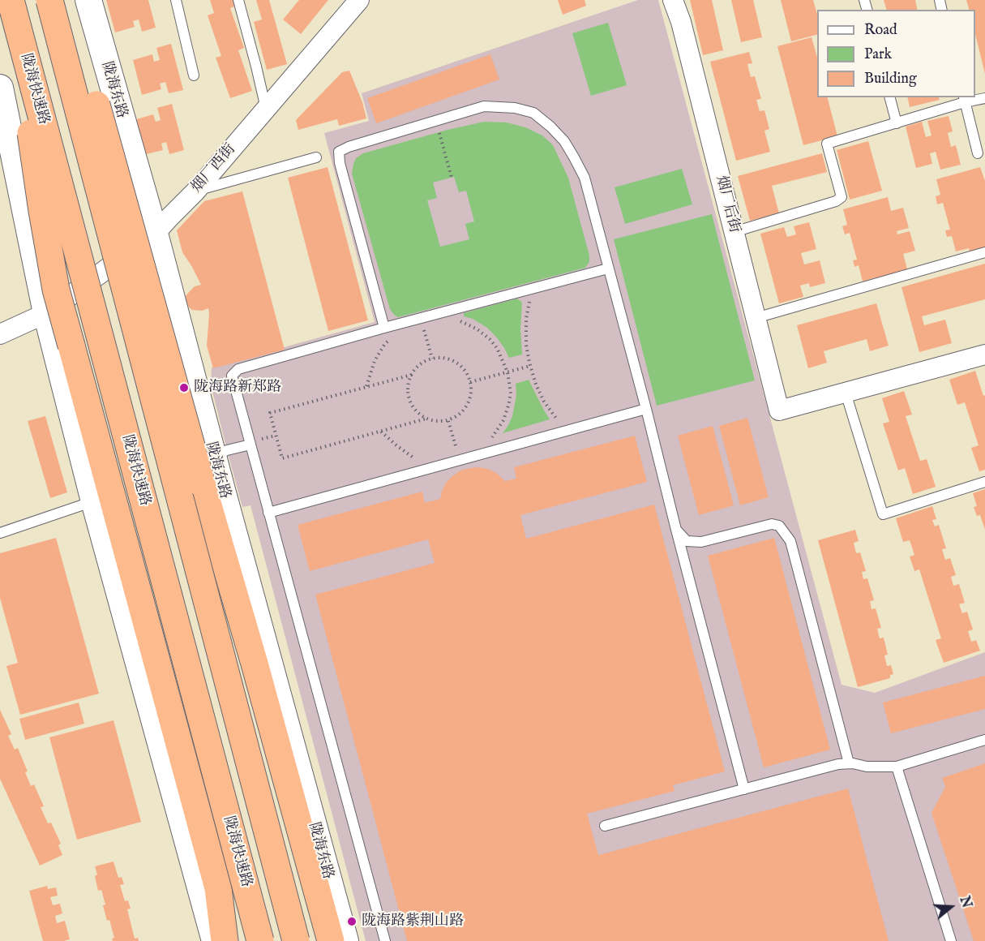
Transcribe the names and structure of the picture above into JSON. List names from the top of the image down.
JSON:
{
  "streets": {
    "highway": ["陇海快速路"],
    "street": ["陇海东路", "烟厂西街", "烟厂后街"]
  },
  "crossings": [
    ["陇海东路", "烟厂西街"]
  ],
  "places": ["陇海路新郑路", "陇海路紫荆山路"],
  "legend": ["Road", "Park", "Building"],
  "north": "right"
}
